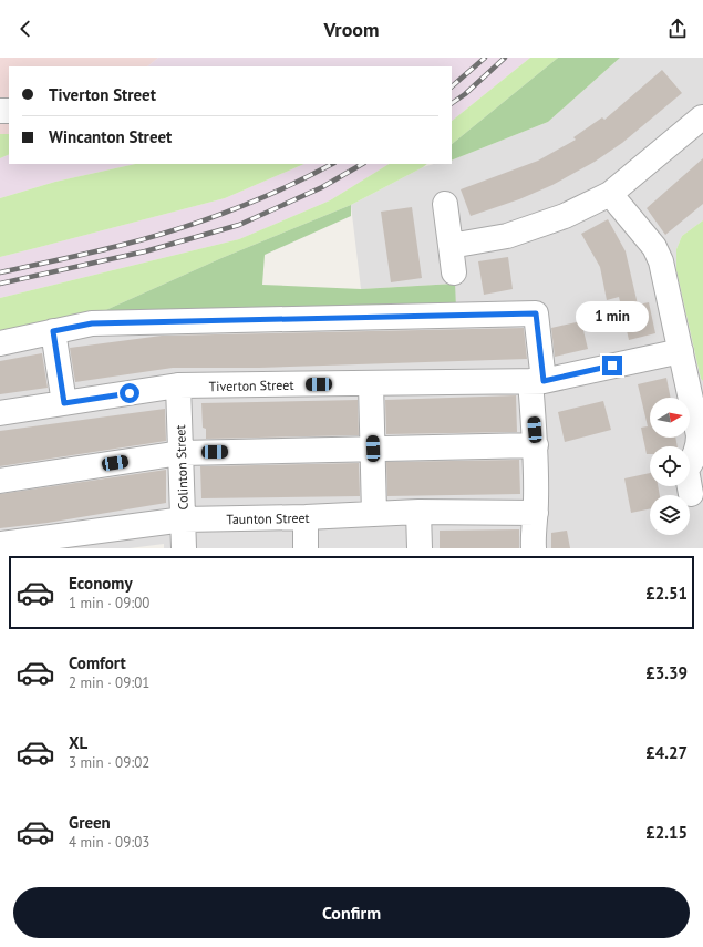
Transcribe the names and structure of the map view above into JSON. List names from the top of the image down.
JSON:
{
  "streets": {
    "street": ["Tiverton Street", "Colinton Street", "Taunton Street"]
  },
  "crossings": [
    ["Tiverton Street", "Colinton Street"],
    ["Colinton Street", "Taunton Street"]
  ],
  "north": "right",
  "page": {
    "header": "Vroom",
    "banner": ["Tiverton Street", "Wincanton Street"],
    "bubble": "1 min",
    "list": [
      {
        "name": "Economy",
        "note": "1 min · 09:00",
        "value": "£2.51"
      },
      {
        "name": "Comfort",
        "note": "2 min · 09:01",
        "value": "£3.39"
      },
      {
        "name": "XL",
        "note": "3 min · 09:02",
        "value": "£4.27"
      },
      {
        "name": "Green",
        "note": "4 min · 09:03",
        "value": "£2.15"
      }
    ],
    "buttons": "Confirm"
  }
}
